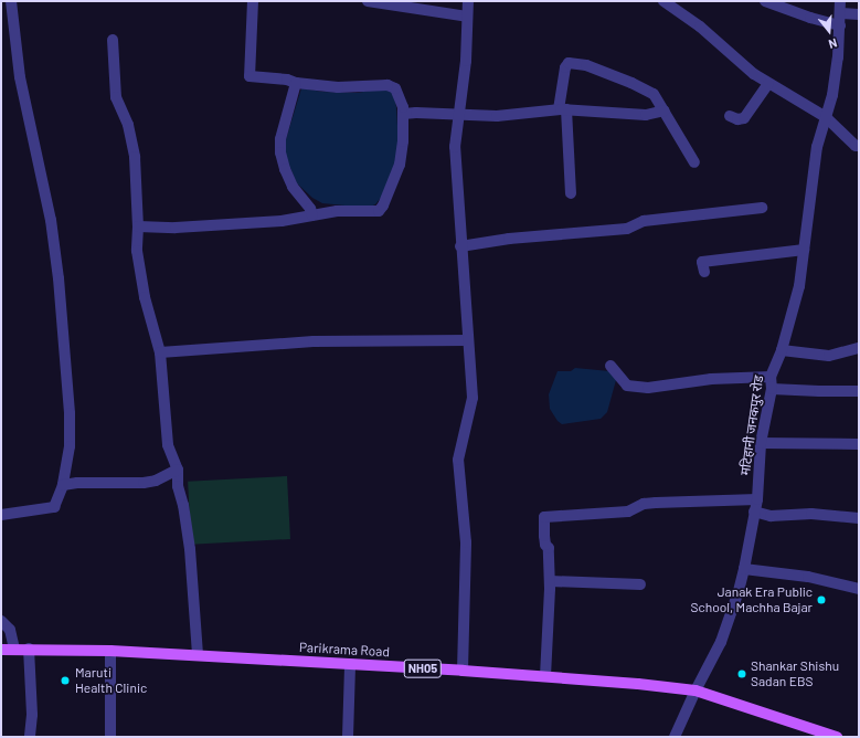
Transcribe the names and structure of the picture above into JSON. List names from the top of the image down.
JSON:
{
  "streets": {
    "main road": ["Parikrama Road", "NH05"],
    "street": ["मटिहानी जनकपुर रोड"]
  },
  "crossings": [
    ["मटिहानी जनकपुर रोड", "Parikrama Road"]
  ],
  "places": ["Janak Era Public School, Machha Bajar", "Shankar Shishu Sadan EBS", "Maruti Health Clinic"],
  "north": "bottom"
}
